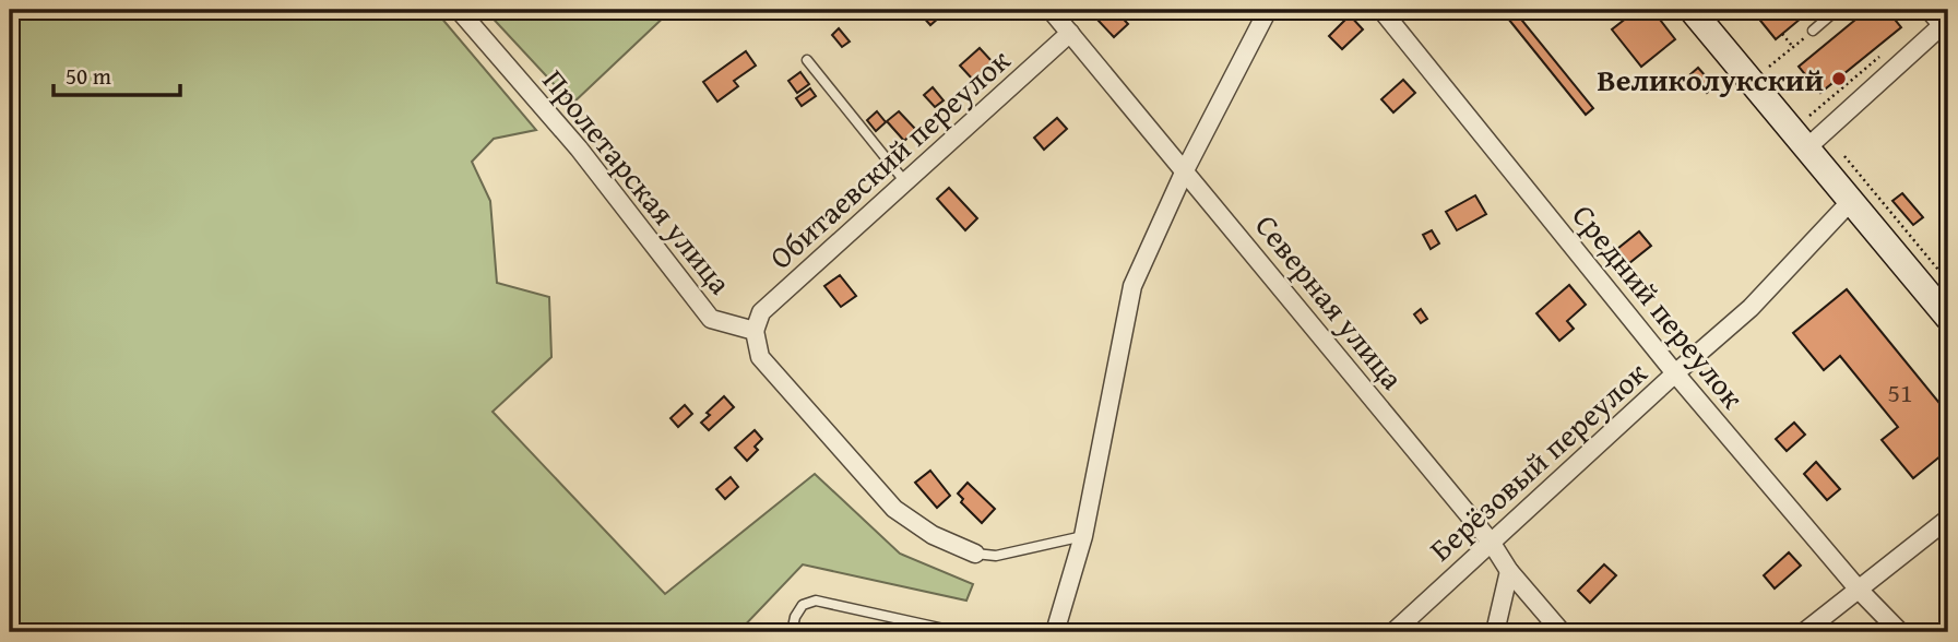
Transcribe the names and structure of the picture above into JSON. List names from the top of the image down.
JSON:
{
  "streets": {
    "street": [
      "Обитаевский переулок",
      "Пролетарская улица",
      "Северная улица",
      "Средний переулок",
      "Берёзовый переулок"
    ]
  },
  "crossings": [
    ["Обитаевский переулок", "Пролетарская улица"],
    ["Обитаевский переулок", "Северная улица"],
    ["Северная улица", "Берёзовый переулок"],
    ["Средний переулок", "Берёзовый переулок"]
  ],
  "places": ["Великолукский"],
  "house_numbers": ["51"],
  "scale_bar": "50 m"
}
